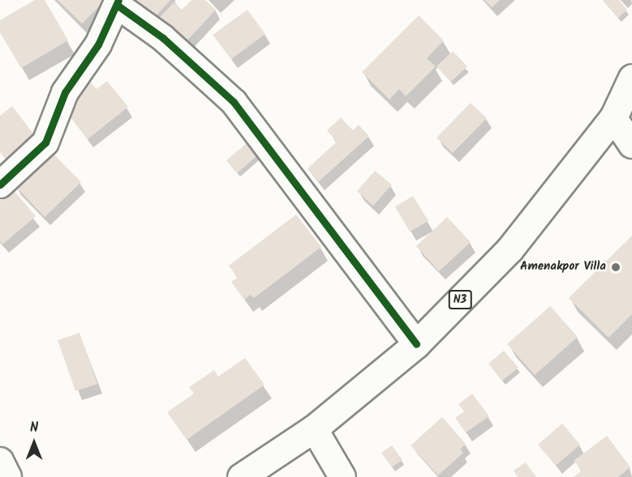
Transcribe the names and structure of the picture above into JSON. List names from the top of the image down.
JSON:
{
  "streets": {
    "main road": ["N3"]
  },
  "places": ["Amenakpor Villa"],
  "north": "top"
}
